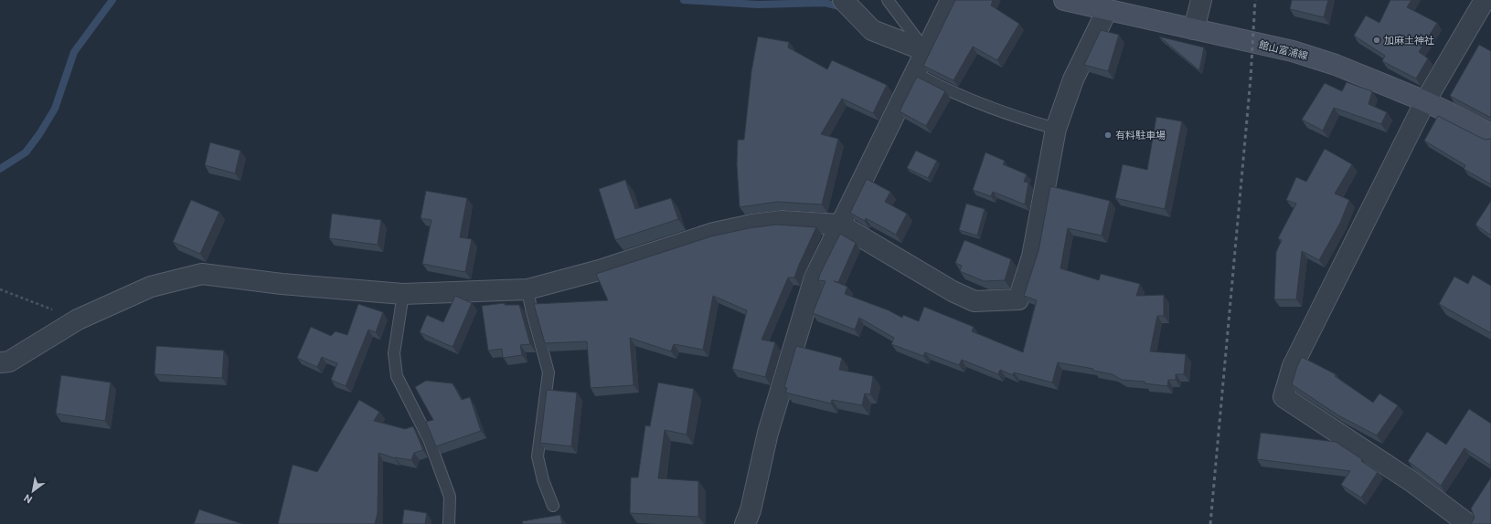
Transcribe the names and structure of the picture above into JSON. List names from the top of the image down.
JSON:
{
  "streets": {
    "main road": ["館山富浦線"]
  },
  "places": ["加麻土神社", "有料駐車場"],
  "north": "bottom left"
}
